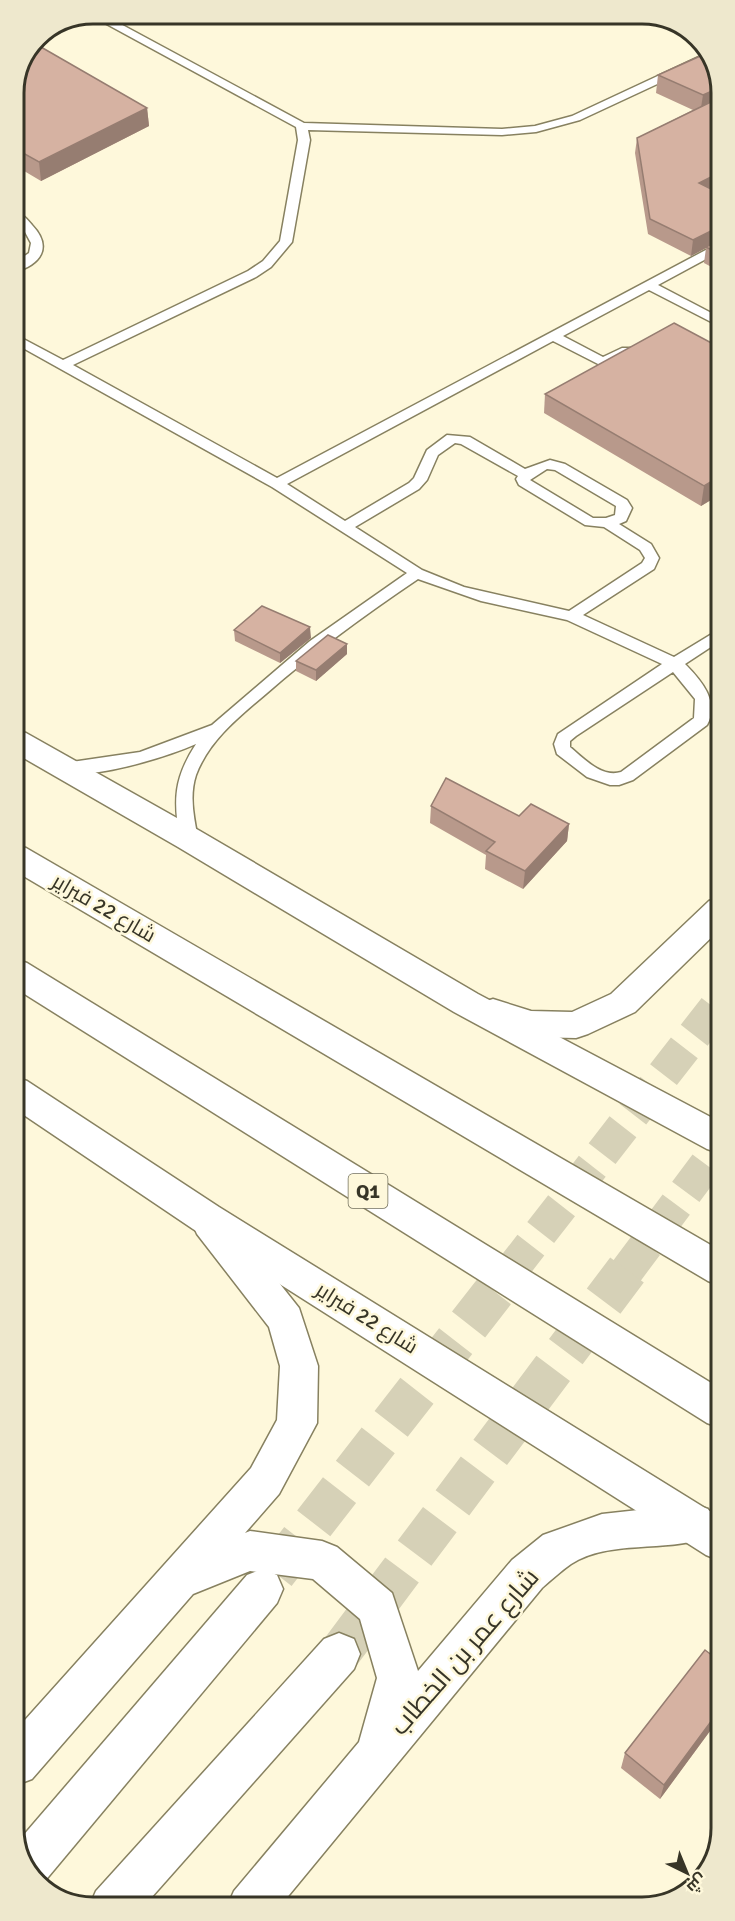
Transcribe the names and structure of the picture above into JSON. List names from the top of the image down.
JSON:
{
  "streets": {
    "main road": ["شارع 22 فبراير", "Q1", "شارع عمر بن الخطاب"]
  },
  "crossings": [
    ["شارع 22 فبراير", "شارع عمر بن الخطاب"]
  ],
  "north": "bottom right"
}
